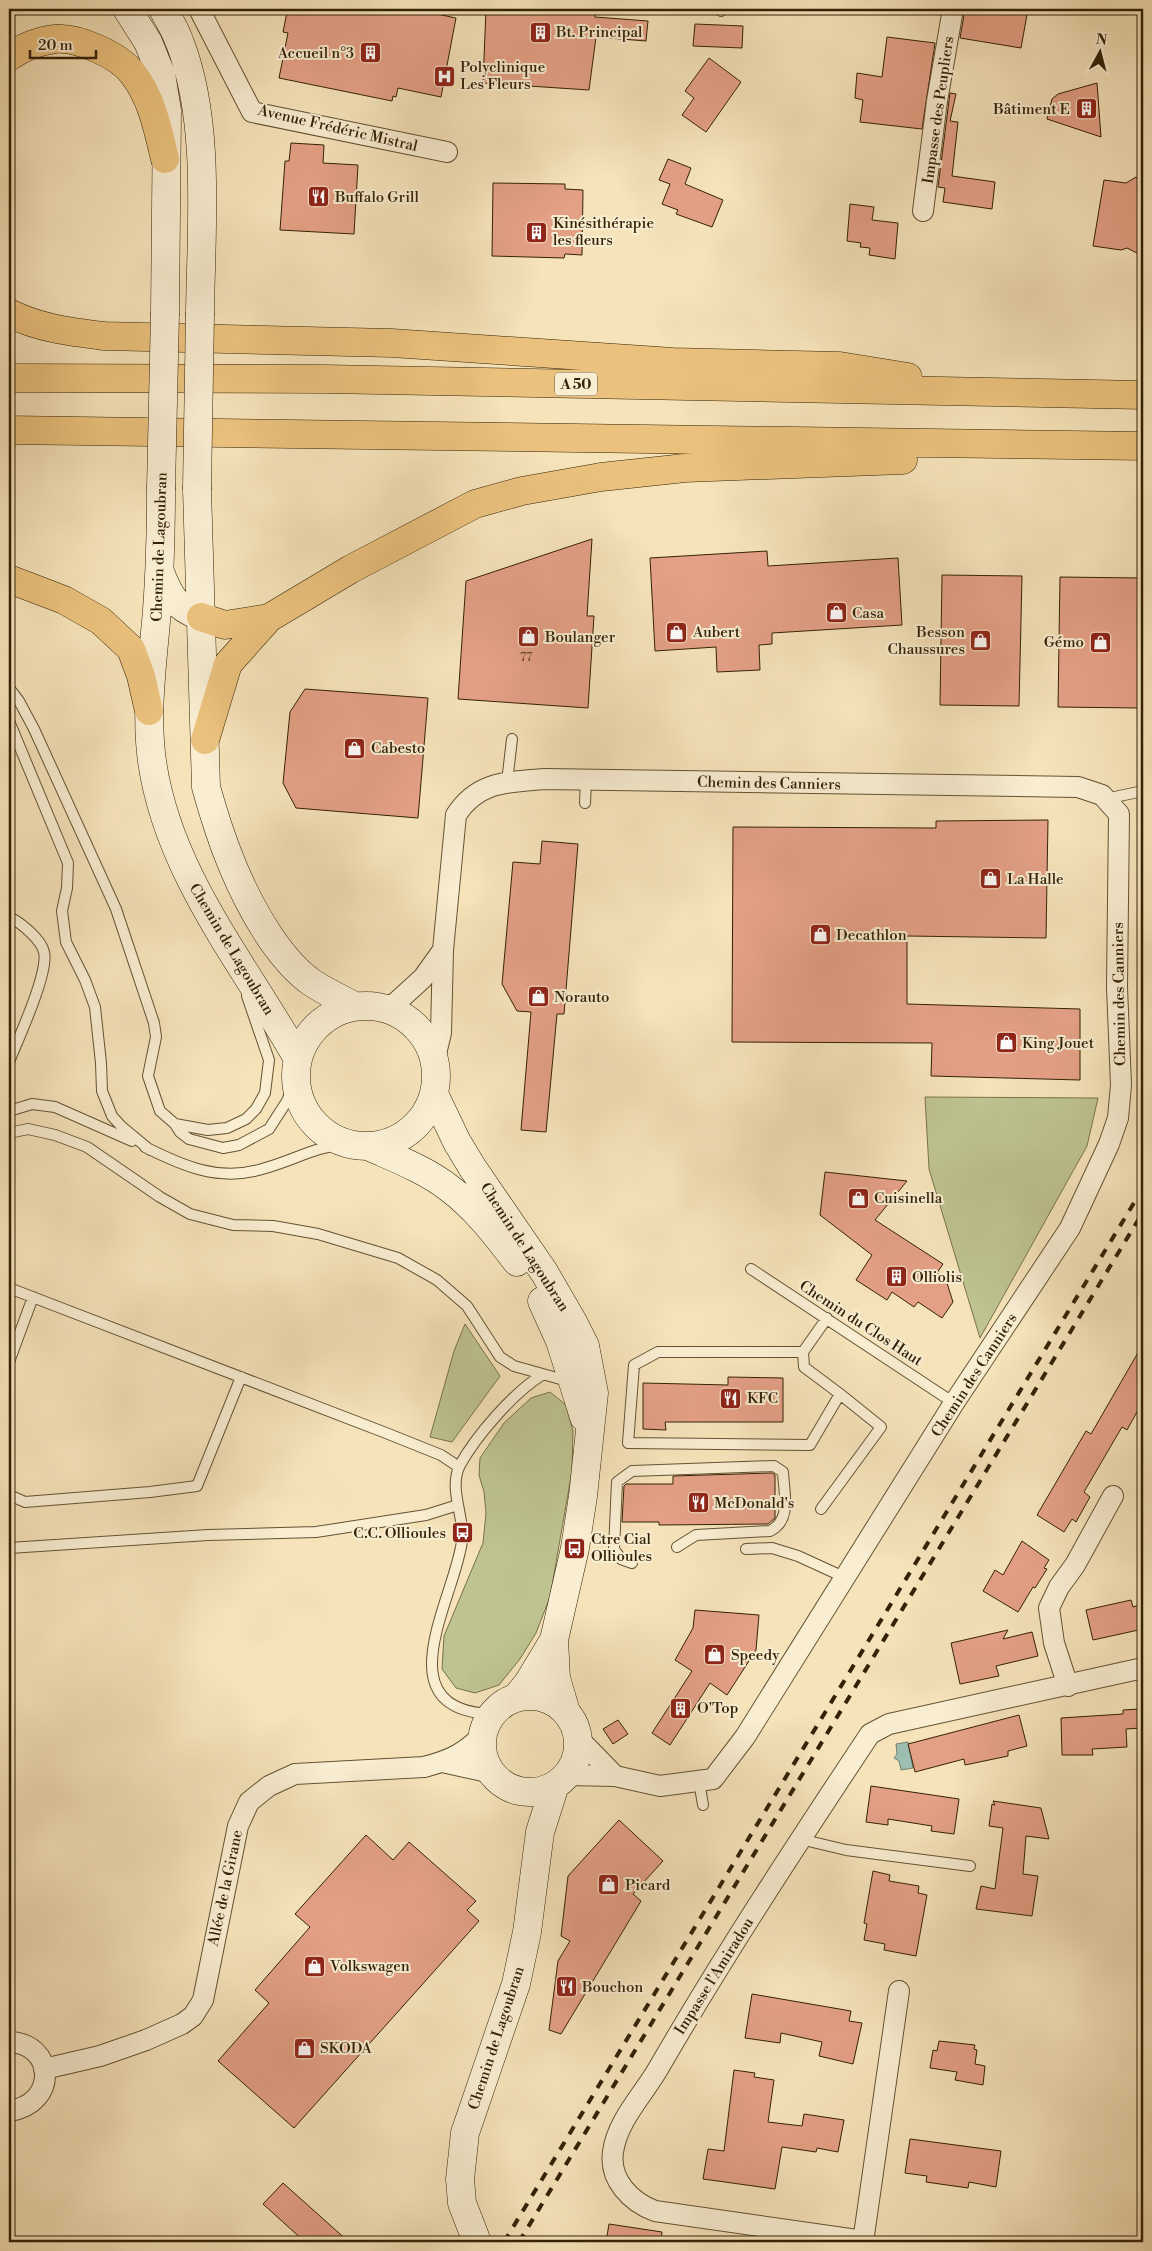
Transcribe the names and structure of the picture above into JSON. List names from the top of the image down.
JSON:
{
  "streets": {
    "highway": ["A 50"],
    "main road": ["Chemin de Lagoubran"],
    "street": [
      "Impasse des Peupliers",
      "Avenue Frédéric Mistral",
      "Chemin des Canniers",
      "Allée de la Girane",
      "Impasse l'Amiradou"
    ],
    "lane": ["Chemin du Clos Haut"]
  },
  "crossings": [
    ["Chemin de Lagoubran", "Chemin des Canniers"],
    ["Chemin de Lagoubran", "Allée de la Girane"],
    ["Chemin des Canniers", "Chemin du Clos Haut"],
    ["Chemin des Canniers", "Allée de la Girane"]
  ],
  "places": {
    "building": [
      "Bt. Principal",
      "Accueil n°3",
      "Bâtiment E",
      "Kinésithérapie les fleurs",
      "Olliolis",
      "O'Top"
    ],
    "hospital": ["Polyclinique Les Fleurs"],
    "restaurant": [
      "Buffalo Grill",
      "KFC",
      "McDonald's",
      "Bouchon"
    ],
    "shop": [
      "Casa",
      "Aubert",
      "Boulanger",
      "Besson Chaussures",
      "Gémo",
      "Cabesto",
      "La Halle",
      "Decathlon",
      "Norauto",
      "King Jouet",
      "Cuisinella",
      "Speedy",
      "Picard",
      "Volkswagen",
      "SKODA"
    ],
    "bus stop": ["C.C. Ollioules", "Ctre Cial Ollioules"]
  },
  "house_numbers": ["77"],
  "scale_bar": "20 m",
  "north": "top"
}
